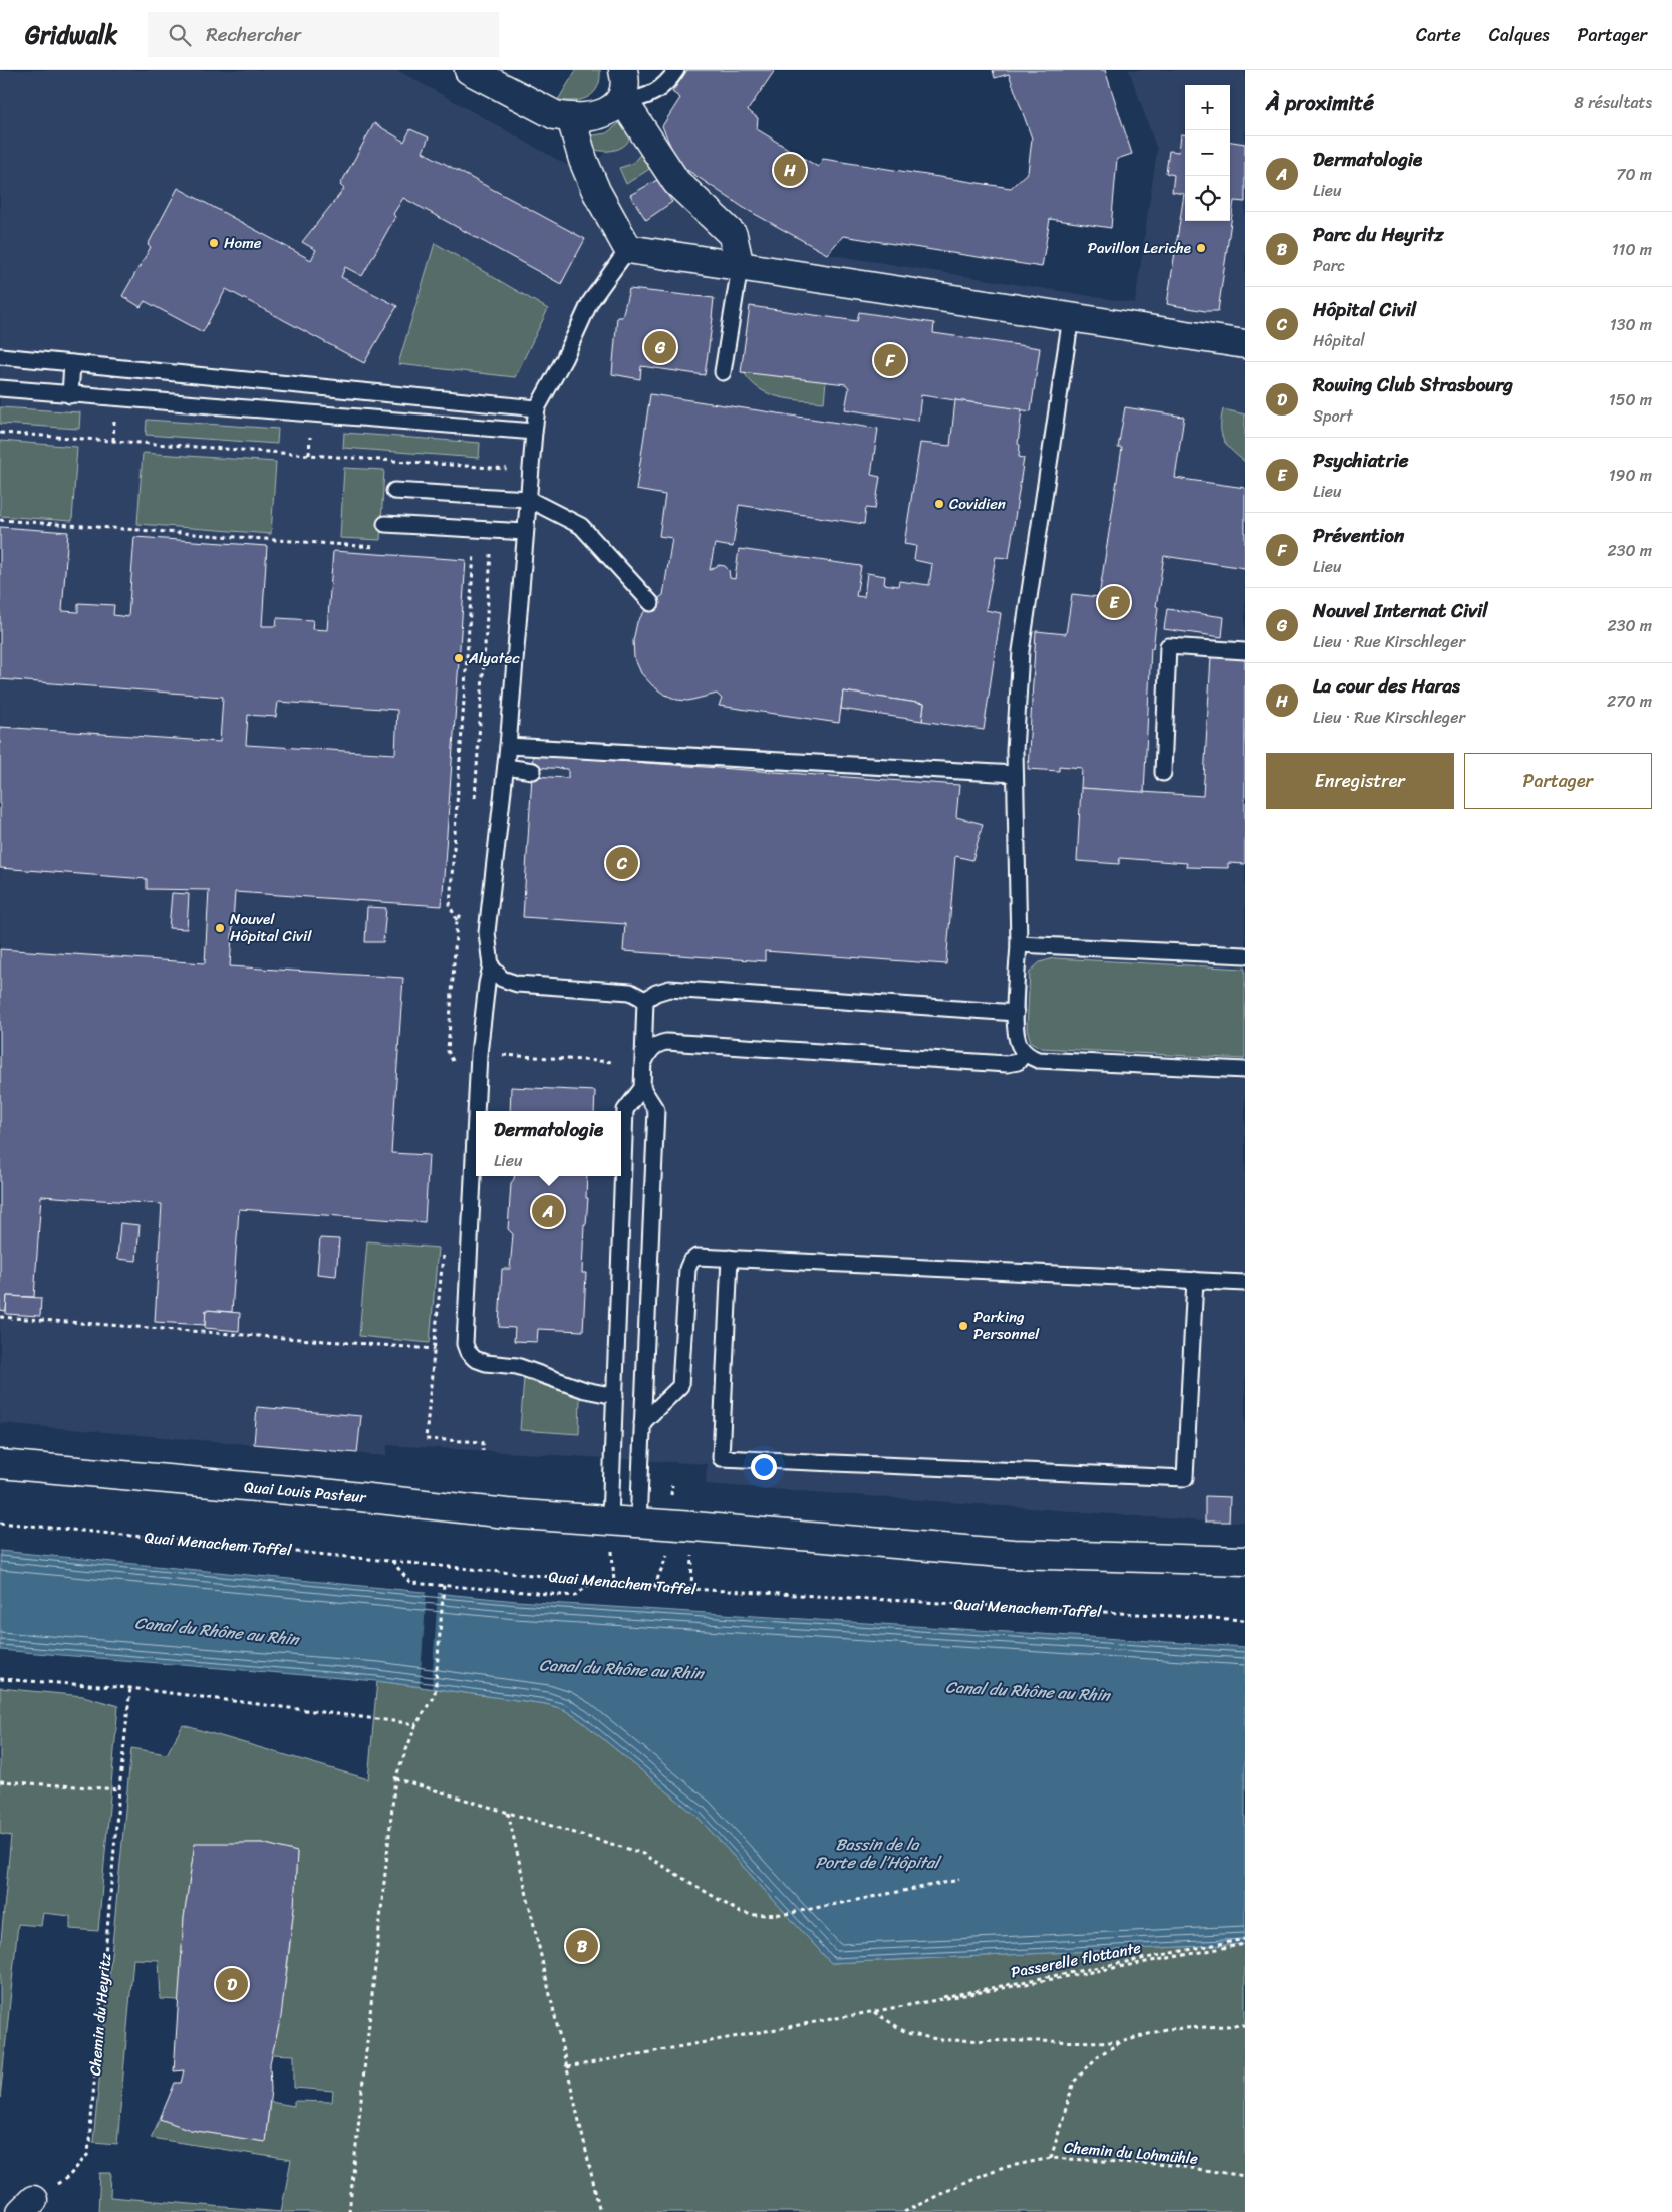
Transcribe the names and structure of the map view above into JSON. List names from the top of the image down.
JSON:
{
  "streets": {
    "main road": ["Quai Louis Pasteur"],
    "path": [
      "Quai Menachem Taffel",
      "Passerelle flottante",
      "Chemin du Heyritz",
      "Chemin du Lohmühle"
    ]
  },
  "water": ["Canal du Rhône au Rhin", "Bassin de la Porte de l’Hôpital"],
  "places": [
    "Home",
    "Pavillon Leriche",
    "Covidien",
    "Alyatec",
    "Nouvel Hôpital Civil",
    "Parking Personnel"
  ],
  "page": {
    "header": "Gridwalk",
    "search": "Rechercher",
    "nav": ["Carte", "Calques", "Partager"],
    "heading": ["À proximité", "8 résultats"],
    "map_buttons": ["+", "−"],
    "list": [
      {
        "mark": "A",
        "name": "Dermatologie",
        "note": "Lieu",
        "value": "70 m"
      },
      {
        "mark": "B",
        "name": "Parc du Heyritz",
        "note": "Parc",
        "value": "110 m"
      },
      {
        "mark": "C",
        "name": "Hôpital Civil",
        "note": "Hôpital",
        "value": "130 m"
      },
      {
        "mark": "D",
        "name": "Rowing Club Strasbourg",
        "note": "Sport",
        "value": "150 m"
      },
      {
        "mark": "E",
        "name": "Psychiatrie",
        "note": "Lieu",
        "value": "190 m"
      },
      {
        "mark": "F",
        "name": "Prévention",
        "note": "Lieu",
        "value": "230 m"
      },
      {
        "mark": "G",
        "name": "Nouvel Internat Civil",
        "note": "Lieu · Rue Kirschleger",
        "value": "230 m"
      },
      {
        "mark": "H",
        "name": "La cour des Haras",
        "note": "Lieu · Rue Kirschleger",
        "value": "270 m"
      }
    ],
    "pins": [
      "H",
      "G",
      "F",
      "E",
      "C",
      "A",
      "B",
      "D"
    ],
    "buttons": ["Enregistrer", "Partager"],
    "popup": ["Dermatologie", "Lieu"]
  }
}
